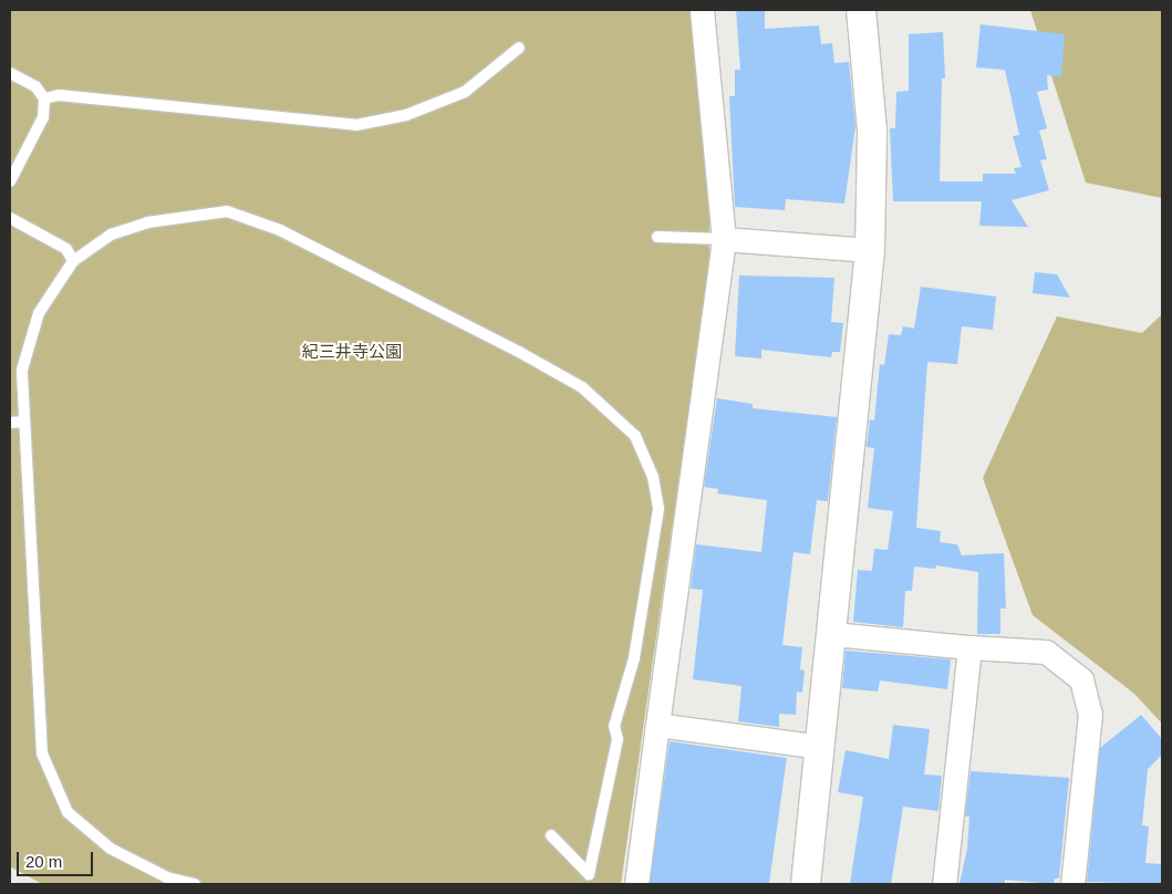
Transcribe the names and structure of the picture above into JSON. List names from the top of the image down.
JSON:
{
  "parks": ["紀三井寺公園"],
  "scale_bar": "20 m"
}
